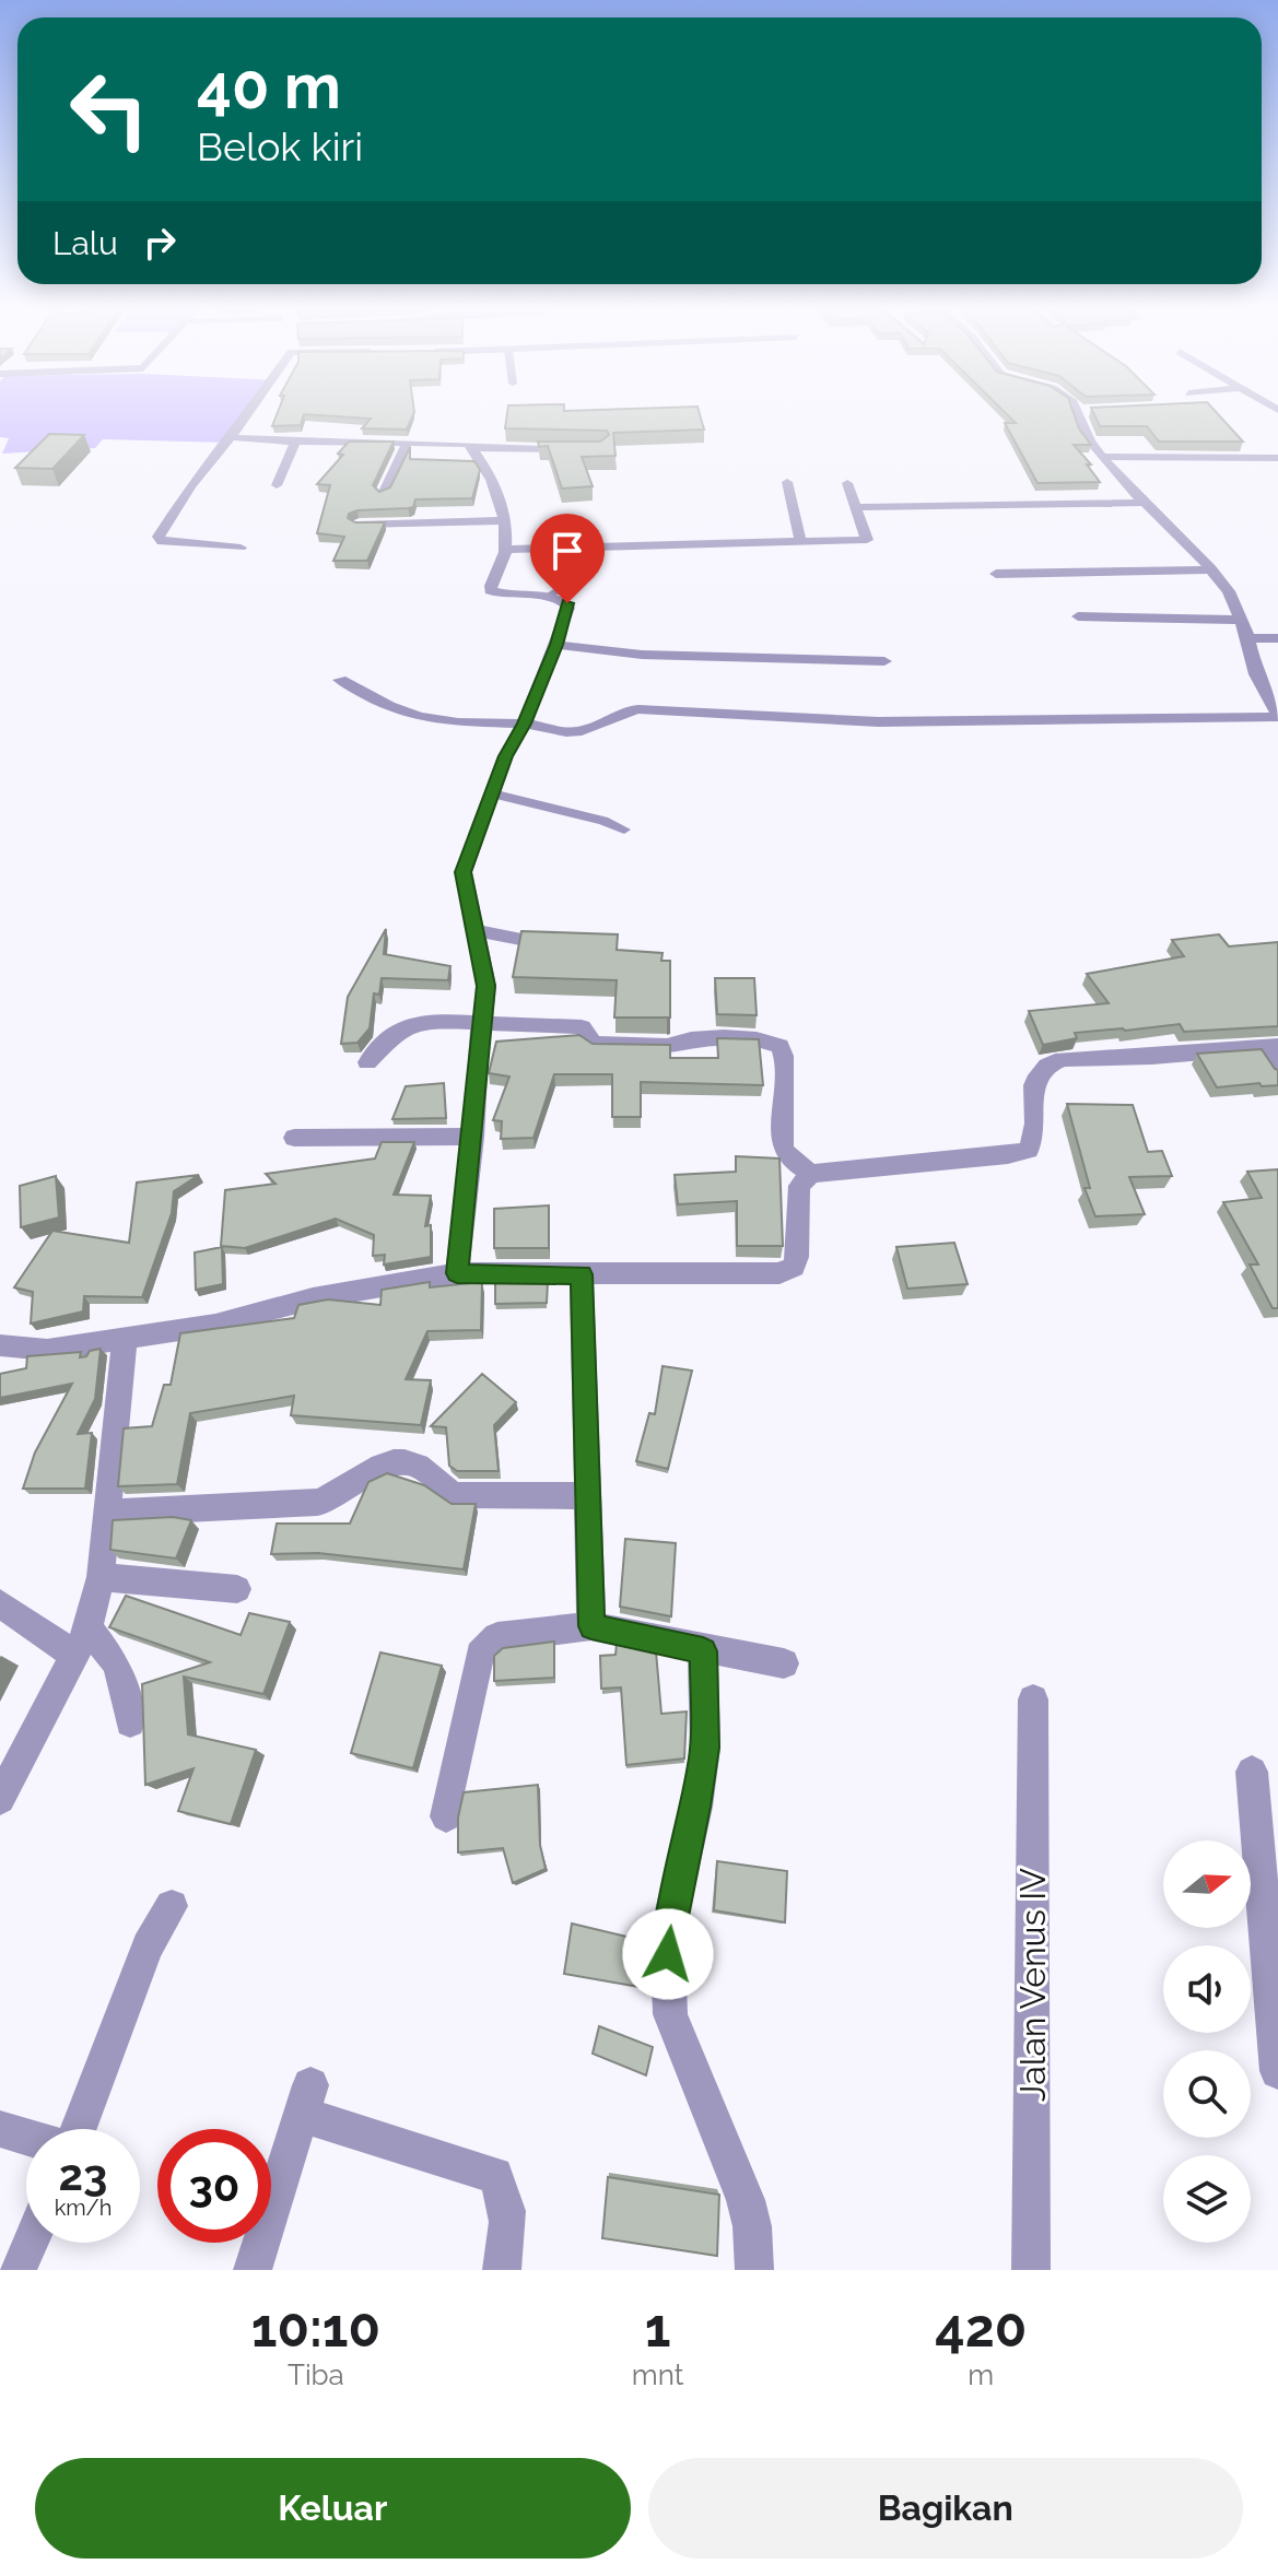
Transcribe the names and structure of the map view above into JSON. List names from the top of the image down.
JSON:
{
  "streets": {
    "street": ["Jalan Venus IV"]
  },
  "north": "right",
  "page": {
    "turn": ["40 m", "Belok kiri"],
    "then": "Lalu",
    "speed": "23 km/h",
    "limit": "30",
    "eta": [
      "10:10",
      "Tiba",
      "1",
      "mnt",
      "420",
      "m"
    ],
    "buttons": ["Keluar", "Bagikan"]
  }
}
